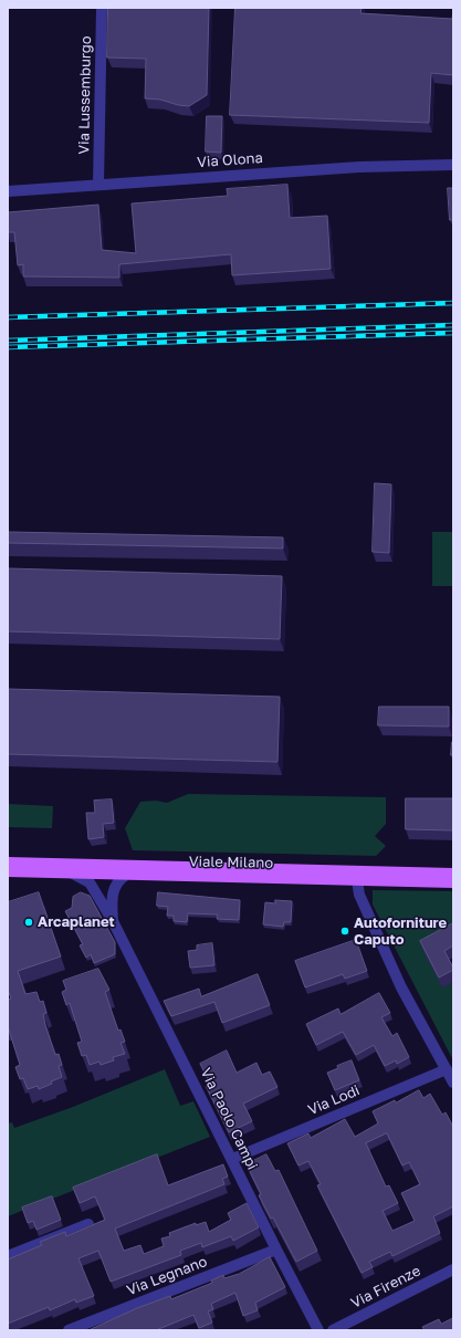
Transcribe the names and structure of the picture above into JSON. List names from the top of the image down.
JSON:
{
  "streets": {
    "main road": ["Viale Milano"],
    "street": [
      "Via Lussemburgo",
      "Via Olona",
      "Via Lodi",
      "Via Paolo Campi",
      "Via Legnano",
      "Via Firenze"
    ]
  },
  "crossings": [
    ["Via Lussemburgo", "Via Olona"],
    ["Viale Milano", "Via Paolo Campi"],
    ["Via Lodi", "Via Paolo Campi"],
    ["Via Paolo Campi", "Via Legnano"]
  ],
  "places": ["Arcaplanet", "Autoforniture Caputo"]
}
